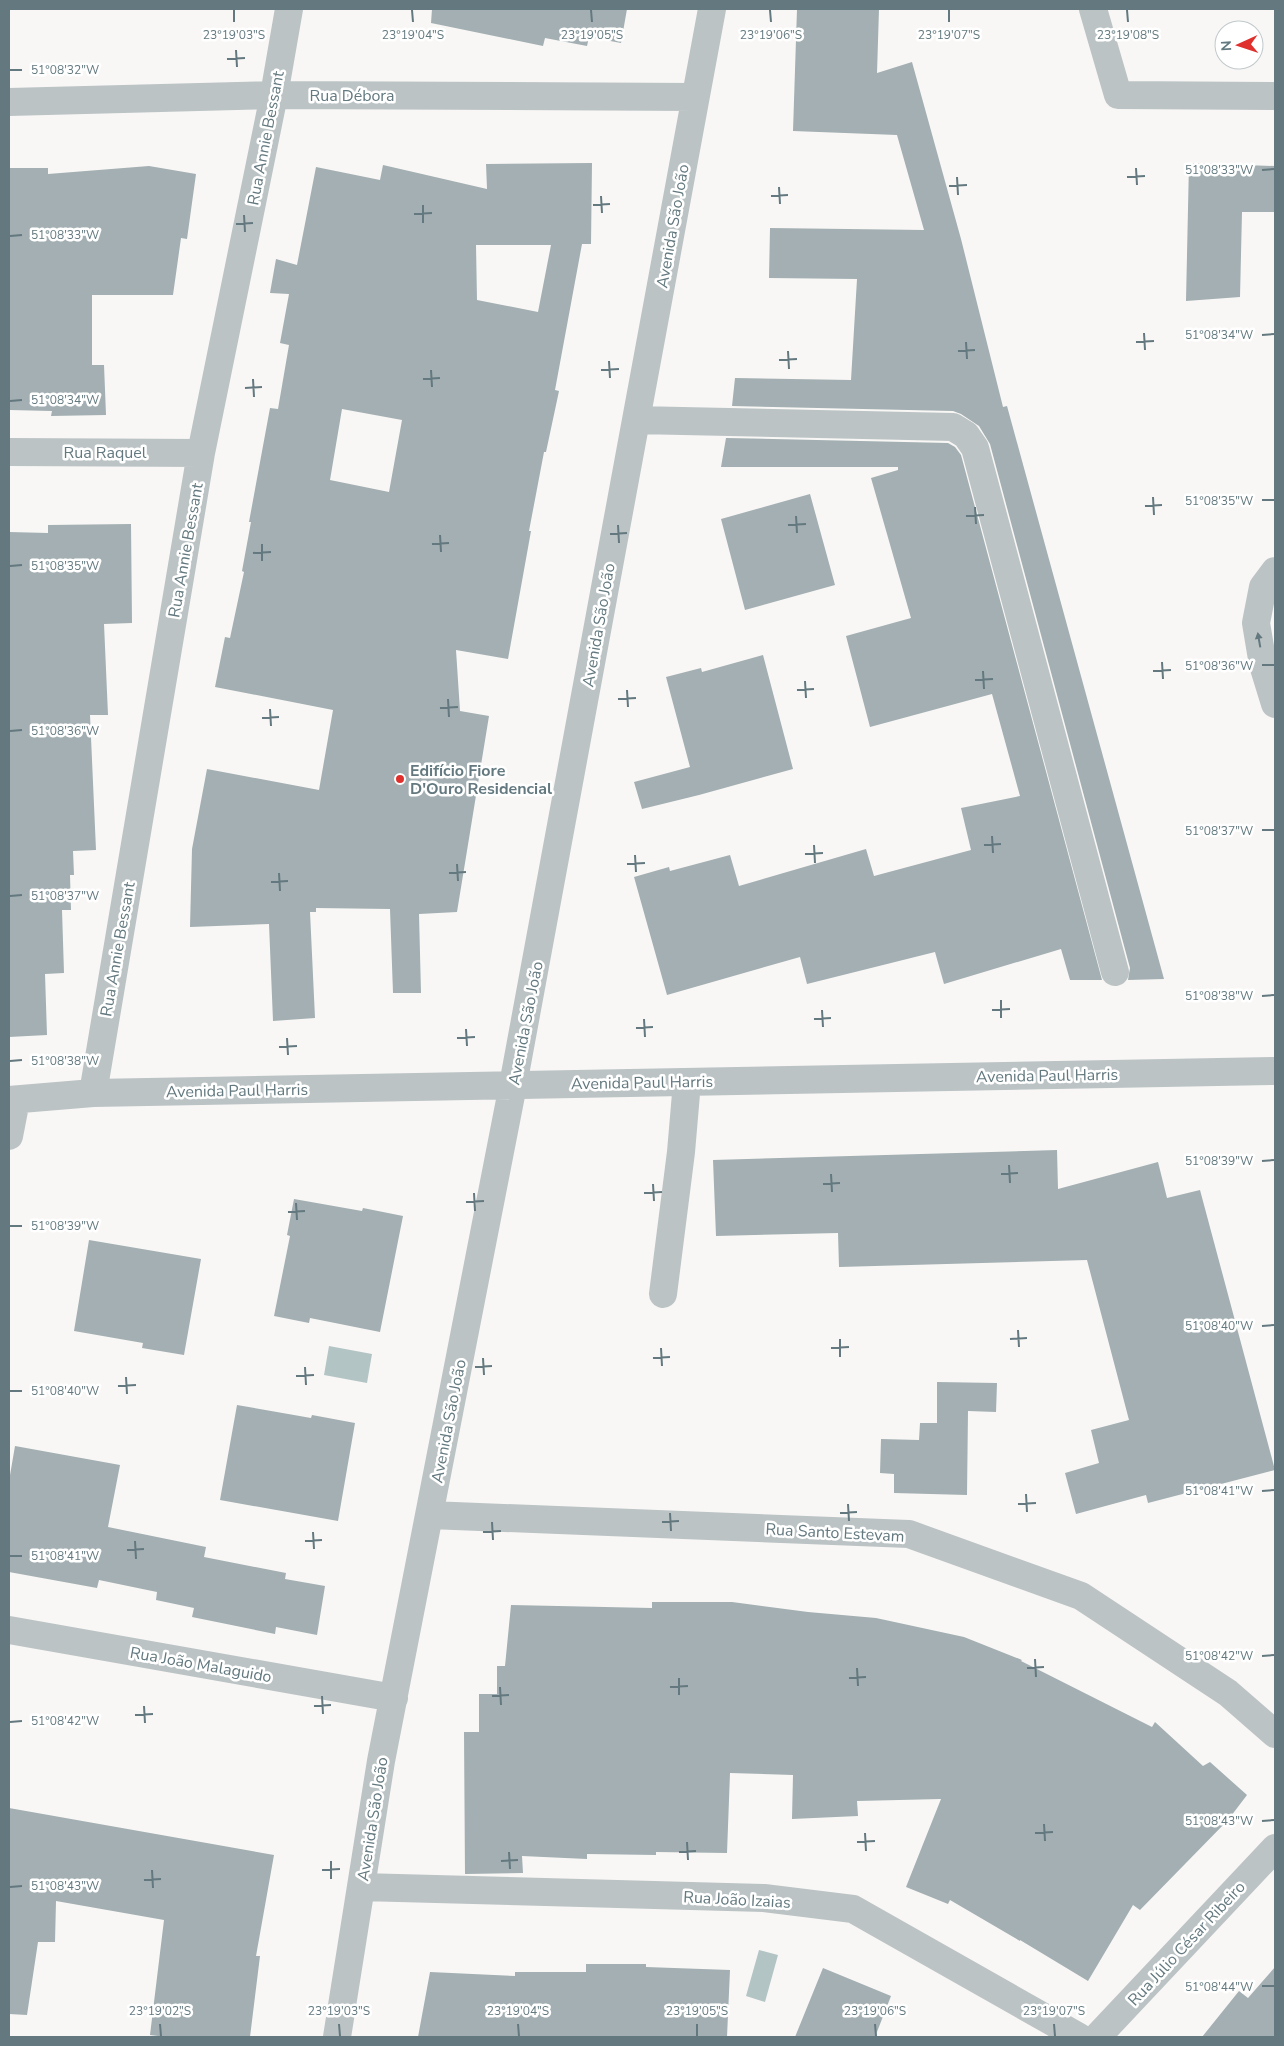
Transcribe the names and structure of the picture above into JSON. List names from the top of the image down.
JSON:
{
  "streets": {
    "street": [
      "Rua Débora",
      "Rua Annie Bessant",
      "Avenida São João",
      "Rua Raquel",
      "Avenida Paul Harris",
      "Rua Santo Estevam",
      "Rua João Malaguido",
      "Rua João Izaias",
      "Rua Júlio César Ribeiro"
    ]
  },
  "crossings": [
    ["Rua Débora", "Rua Annie Bessant"],
    ["Rua Débora", "Avenida São João"],
    ["Rua Annie Bessant", "Rua Raquel"],
    ["Rua Annie Bessant", "Avenida Paul Harris"],
    ["Avenida São João", "Avenida Paul Harris"],
    ["Avenida São João", "Rua Santo Estevam"],
    ["Avenida São João", "Rua João Malaguido"],
    ["Avenida São João", "Rua João Izaias"]
  ],
  "places": ["Edifício Fiore D'Ouro Residencial"],
  "north": "left",
  "coordinates": [
    "23°19'03\"S",
    "23°19'04\"S",
    "23°19'05\"S",
    "23°19'06\"S",
    "23°19'07\"S",
    "23°19'08\"S",
    "51°08'32\"W",
    "51°08'33\"W",
    "51°08'34\"W",
    "51°08'35\"W",
    "51°08'36\"W",
    "51°08'37\"W",
    "51°08'38\"W",
    "51°08'39\"W",
    "51°08'40\"W",
    "51°08'41\"W",
    "51°08'42\"W",
    "51°08'43\"W",
    "51°08'44\"W",
    "23°19'02\"S"
  ]
}
